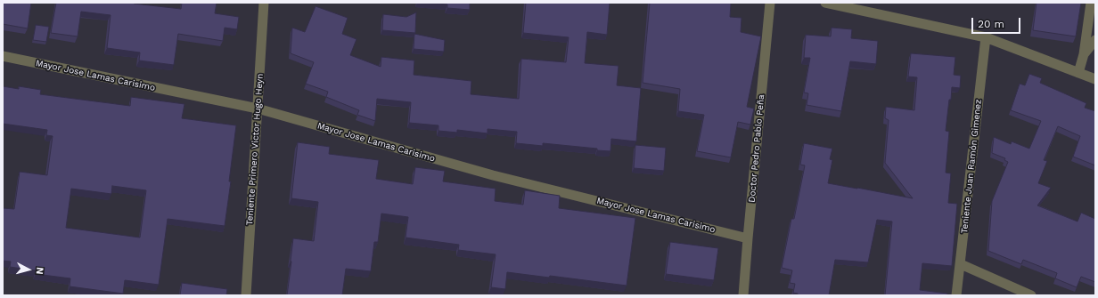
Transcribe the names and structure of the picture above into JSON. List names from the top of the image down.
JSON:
{
  "streets": {
    "street": [
      "Mayor Jose Lamas Carisimo",
      "Doctor Pedro Pablo Peña",
      "Teniente Primero Victor Hugo Heyn",
      "Teniente Juan Ramón Gimenez"
    ]
  },
  "crossings": [
    ["Mayor Jose Lamas Carisimo", "Doctor Pedro Pablo Peña"],
    ["Mayor Jose Lamas Carisimo", "Teniente Primero Victor Hugo Heyn"]
  ],
  "scale_bar": "20 m",
  "north": "right"
}
